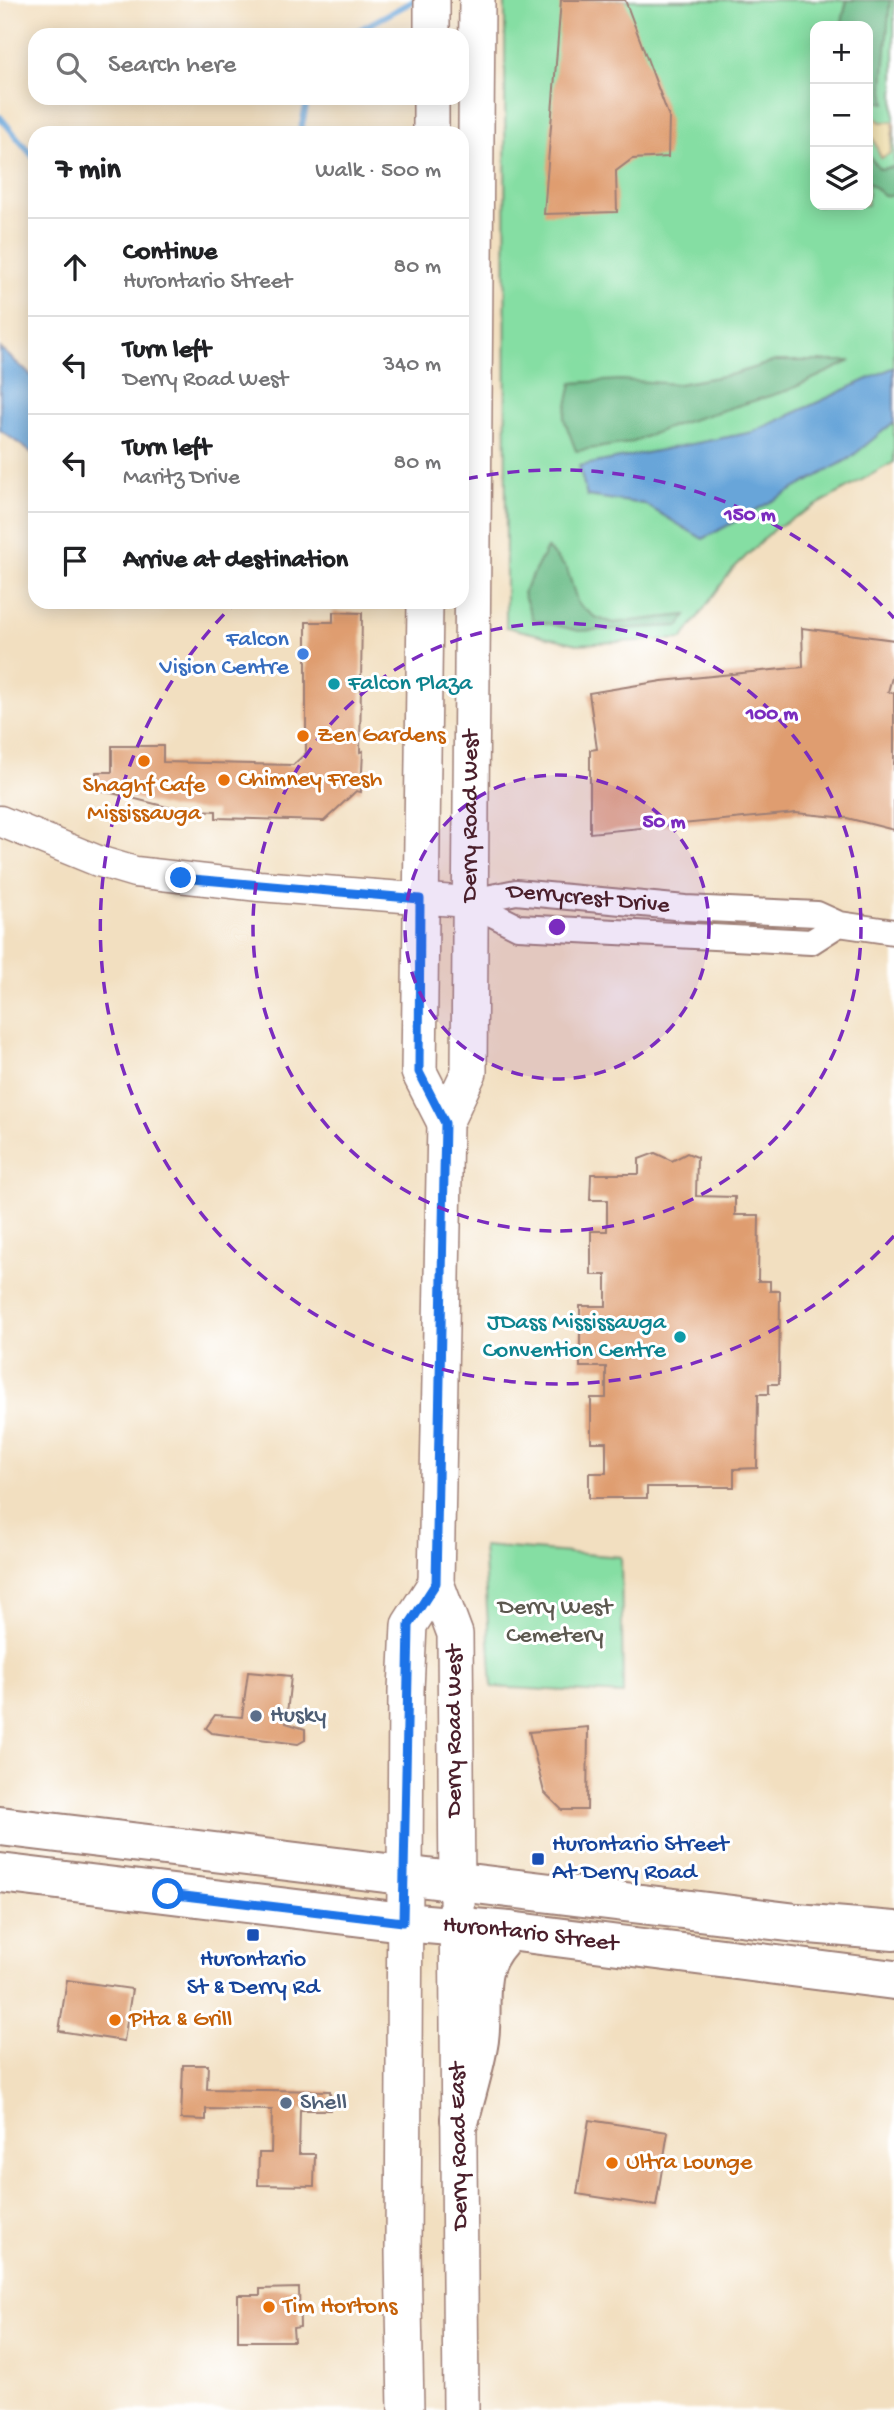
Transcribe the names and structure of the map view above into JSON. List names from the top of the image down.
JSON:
{
  "streets": {
    "main road": ["Derry Road West", "Hurontario Street", "Derry Road East"],
    "street": ["Derrycrest Drive"]
  },
  "crossings": [
    ["Derry Road West", "Derrycrest Drive"],
    ["Derry Road West", "Hurontario Street"],
    ["Derry Road West", "Derry Road East"],
    ["Hurontario Street", "Derry Road East"]
  ],
  "parks": ["Derry West Cemetery"],
  "places": {
    "other": [
      "Falcon Vision Centre",
      "Falcon Plaza",
      "Zen Gardens",
      "Shaghf Cafe Mississauga",
      "Chimney Fresh",
      "JDass Mississauga Convention Centre",
      "Husky",
      "Pita & Grill",
      "Shell",
      "Ultra Lounge",
      "Tim Hortons"
    ],
    "transit": ["Hurontario Street At Derry Road", "Hurontario St & Derry Rd"]
  },
  "page": {
    "map_buttons": ["+", "−"],
    "search": "Search here",
    "heading": ["7 min", "Walk · 500 m"],
    "list": [
      ["Continue", "Hurontario Street", "80 m"],
      ["Turn left", "Derry Road West", "340 m"],
      ["Turn left", "Maritz Drive", "80 m"],
      "Arrive at destination"
    ]
  },
  "rings": ["150 m", "100 m", "50 m"]
}
